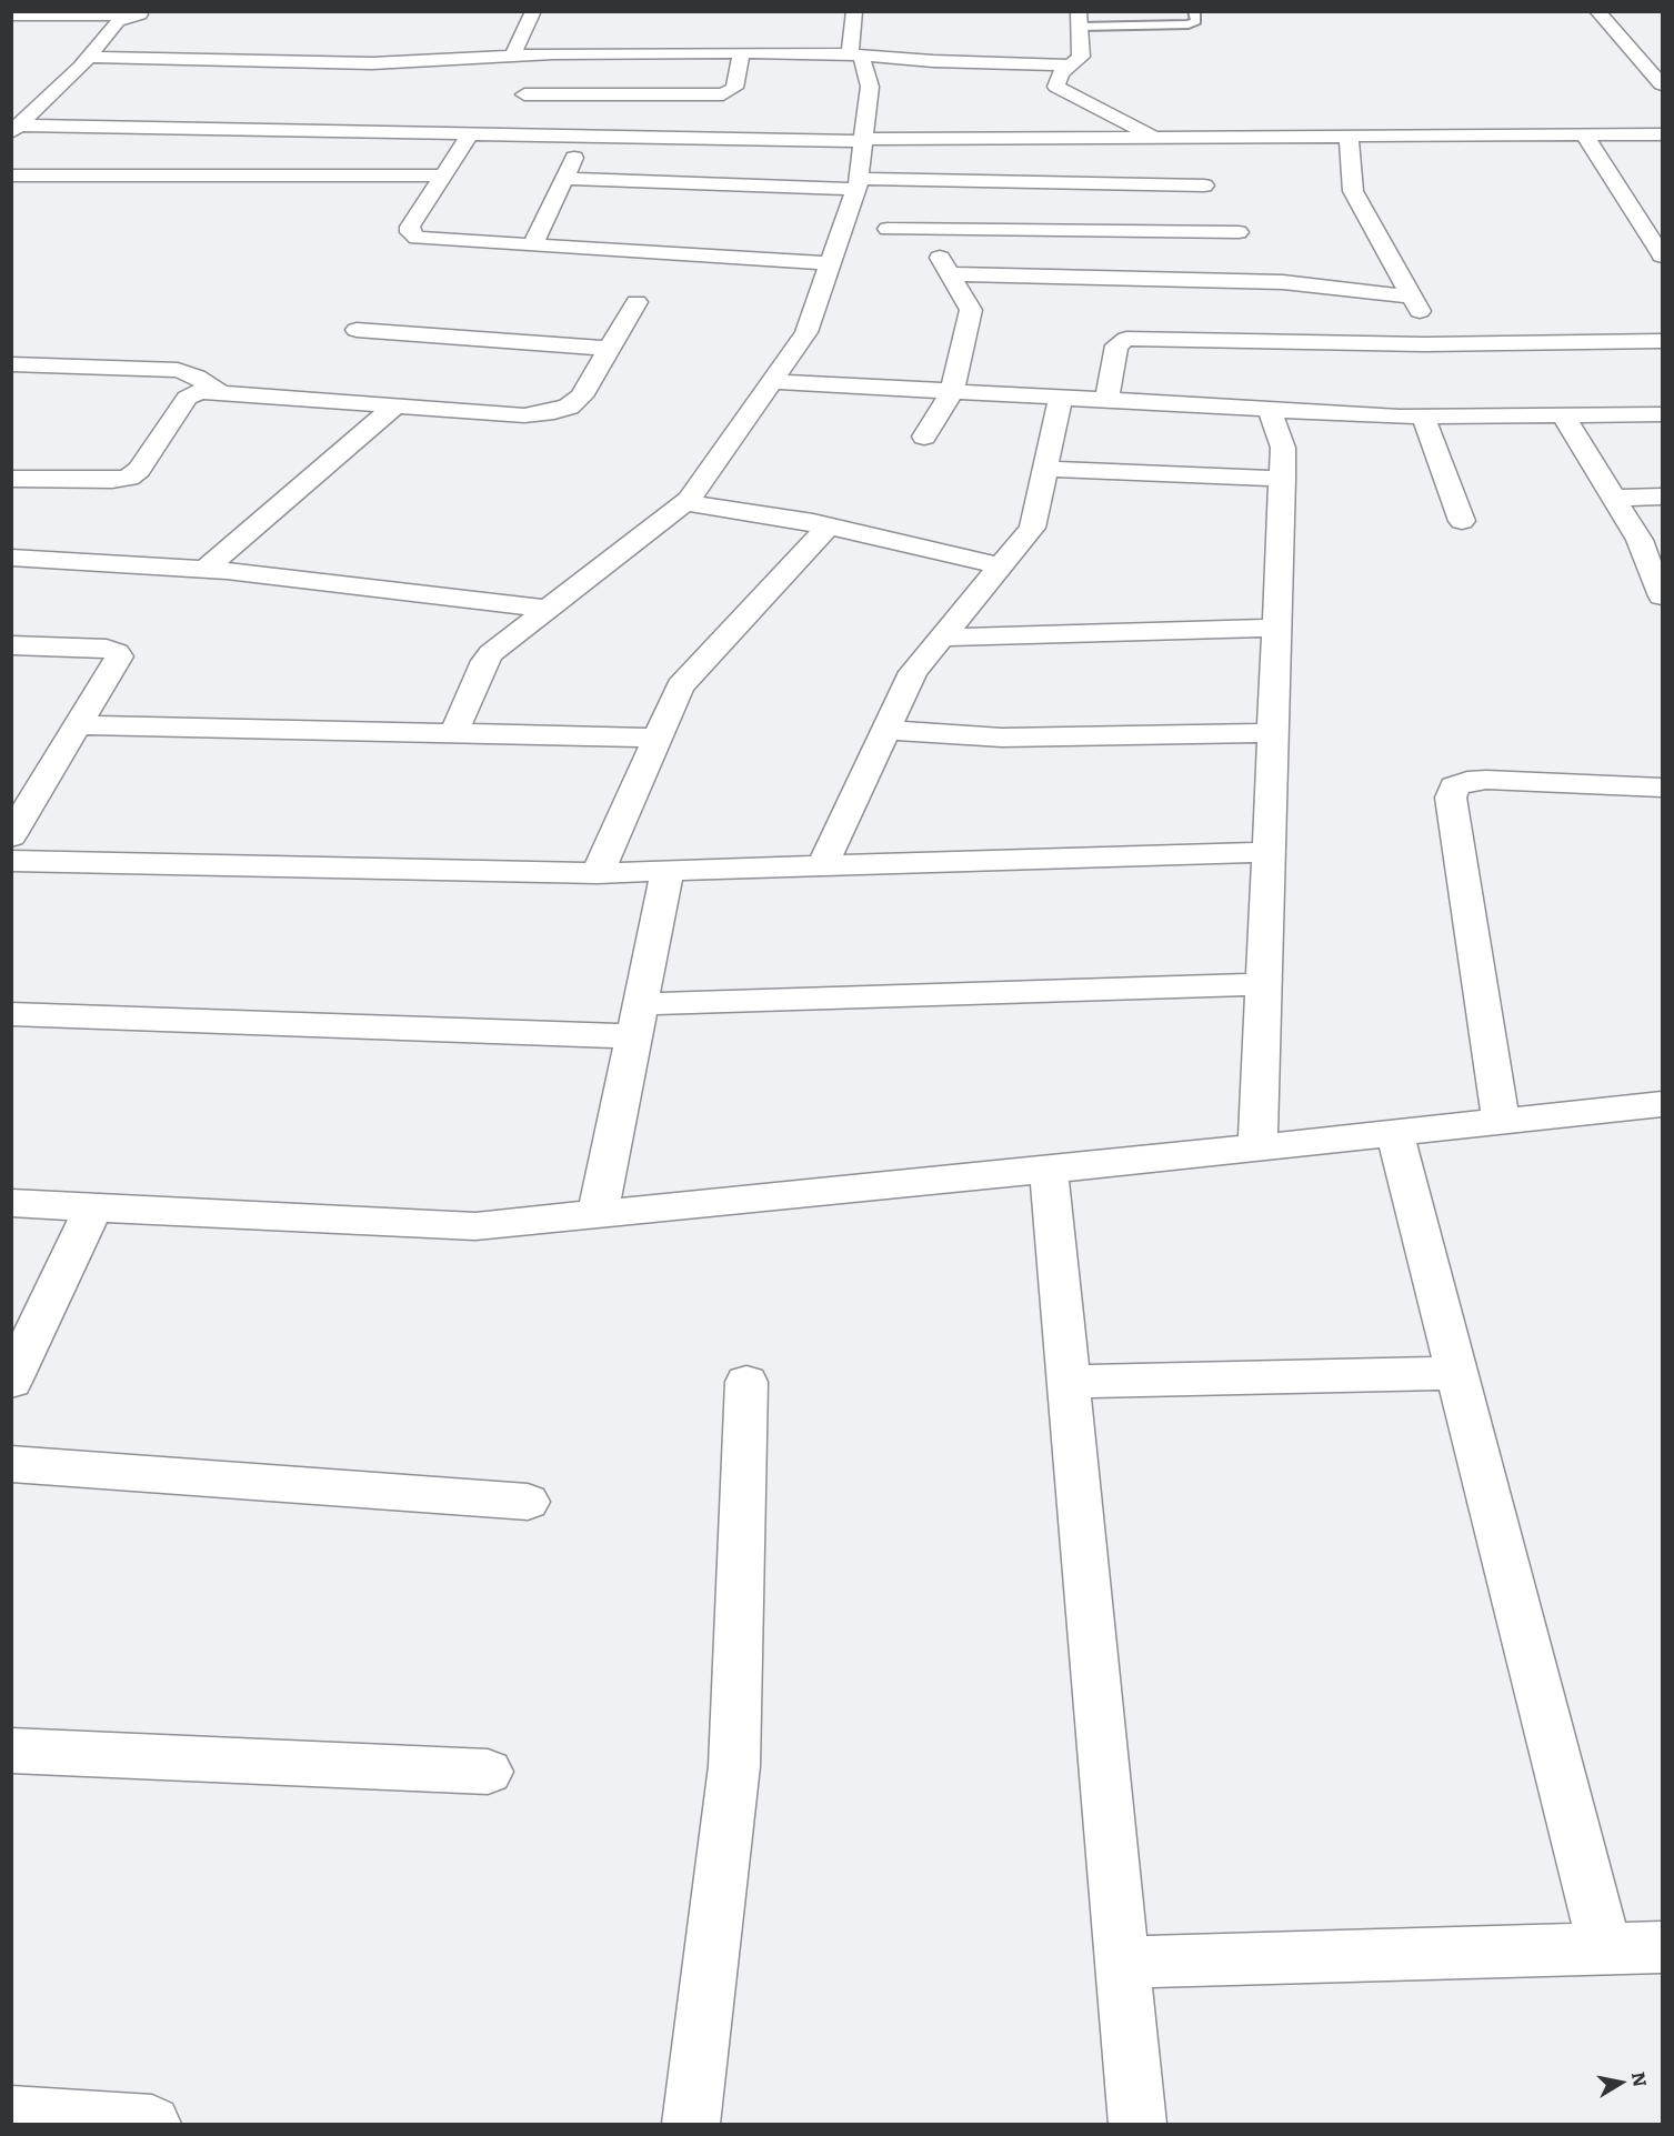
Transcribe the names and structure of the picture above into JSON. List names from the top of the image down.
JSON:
{
  "north": "right"
}
